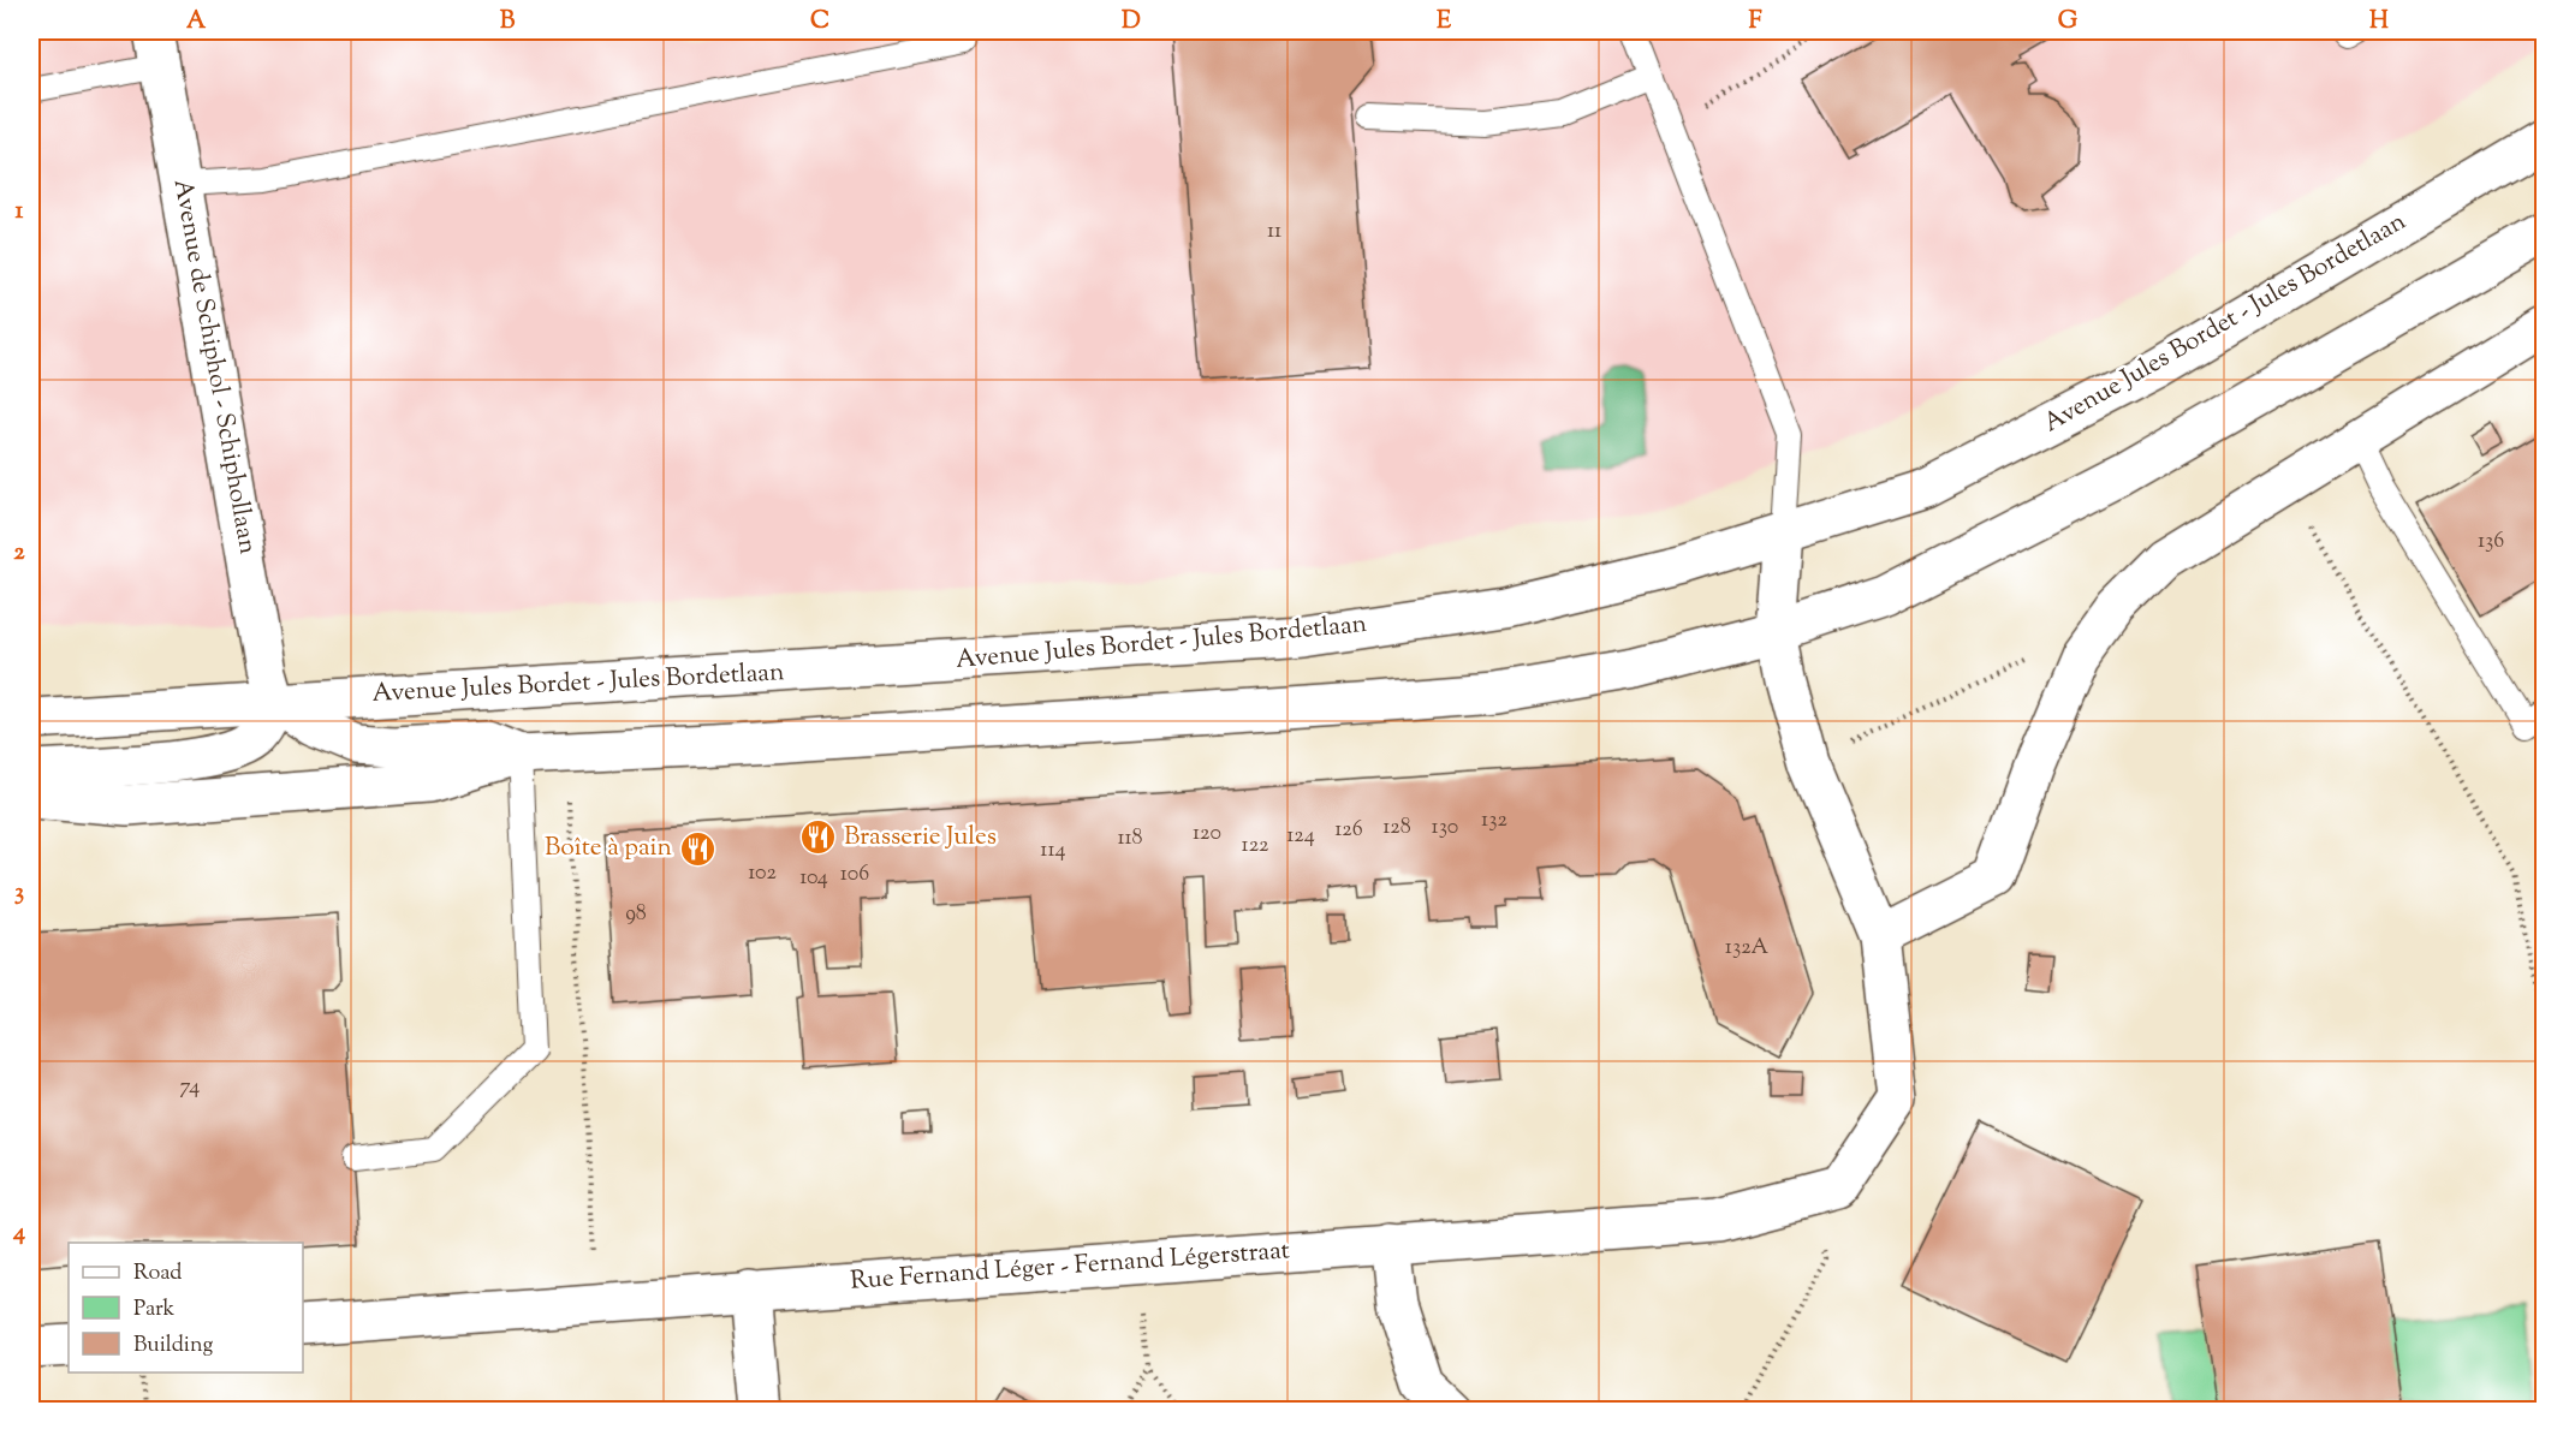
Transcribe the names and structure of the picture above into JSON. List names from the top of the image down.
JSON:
{
  "streets": {
    "main road": ["Avenue Jules Bordet - Jules Bordetlaan", "Avenue de Schiphol - Schiphollaan", "Rue Fernand Léger - Fernand Légerstraat"]
  },
  "crossings": [
    ["Avenue Jules Bordet - Jules Bordetlaan", "Avenue de Schiphol - Schiphollaan"],
    ["Avenue Jules Bordet - Jules Bordetlaan", "Rue Fernand Léger - Fernand Légerstraat"]
  ],
  "places": {
    "restaurant": ["Brasserie Jules", "Boîte à pain"]
  },
  "house_numbers": [
    "11",
    "136",
    "132",
    "128",
    "130",
    "126",
    "120",
    "124",
    "118",
    "122",
    "114",
    "102",
    "106",
    "104",
    "98",
    "132A",
    "74"
  ],
  "legend": ["Road", "Park", "Building"],
  "grid": {
    "columns": [
      "A",
      "B",
      "C",
      "D",
      "E",
      "F",
      "G",
      "H"
    ],
    "rows": [
      "1",
      "2",
      "3",
      "4"
    ]
  }
}
